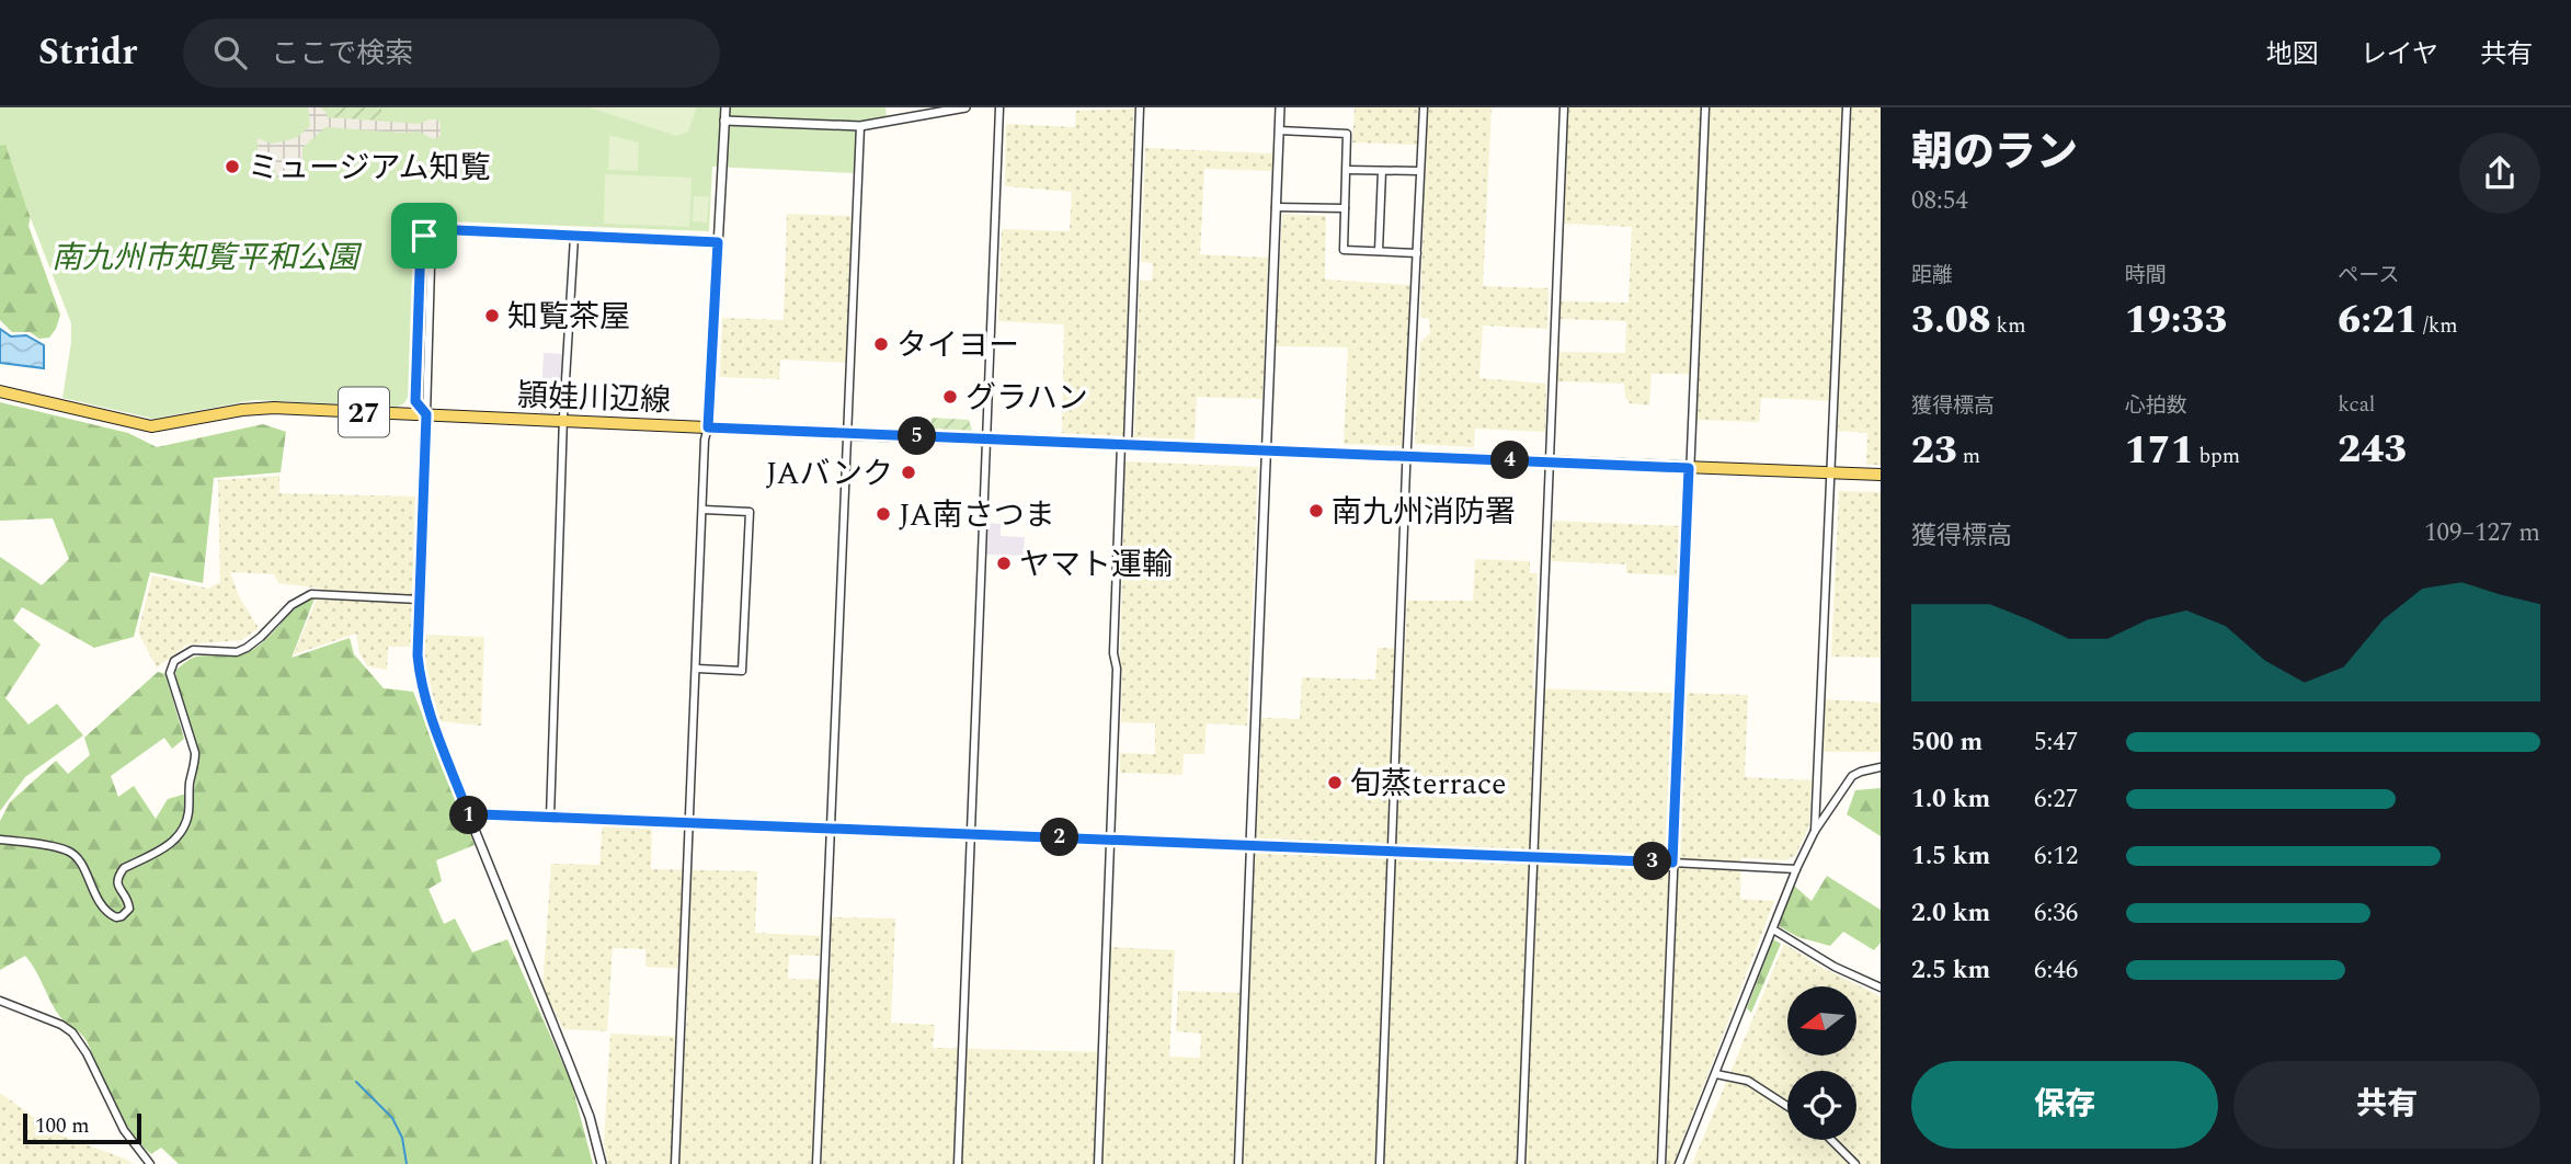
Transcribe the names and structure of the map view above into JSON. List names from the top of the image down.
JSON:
{
  "streets": {
    "main road": ["頴娃川辺線", "27"]
  },
  "parks": ["南九州市知覧平和公園"],
  "places": [
    "ミュージアム知覧",
    "知覧茶屋",
    "タイヨー",
    "グラハン",
    "JAバンク",
    "南九州消防署",
    "JA南さつま",
    "ヤマト運輸",
    "旬蒸terrace"
  ],
  "scale_bar": "100 m",
  "north": "left",
  "page": {
    "header": "Stridr",
    "search": "ここで検索",
    "nav": ["地図", "レイヤ", "共有"],
    "heading": ["朝のラン", "08:54"],
    "stats": [
      ["距離", "3.08 km"],
      ["時間", "19:33"],
      ["ペース", "6:21 /km"],
      ["獲得標高", "23 m"],
      ["心拍数", "171 bpm"],
      ["kcal", "243"]
    ],
    "pins": [
      "5",
      "4",
      "1",
      "2",
      "3"
    ],
    "chart": ["獲得標高", "109–127 m"],
    "list": [
      {
        "name": "500 m",
        "note": "5:47"
      },
      {
        "name": "1.0 km",
        "note": "6:27"
      },
      {
        "name": "1.5 km",
        "note": "6:12"
      },
      {
        "name": "2.0 km",
        "note": "6:36"
      },
      {
        "name": "2.5 km",
        "note": "6:46"
      }
    ],
    "buttons": ["保存", "共有"],
    "scale": "100 m"
  }
}
